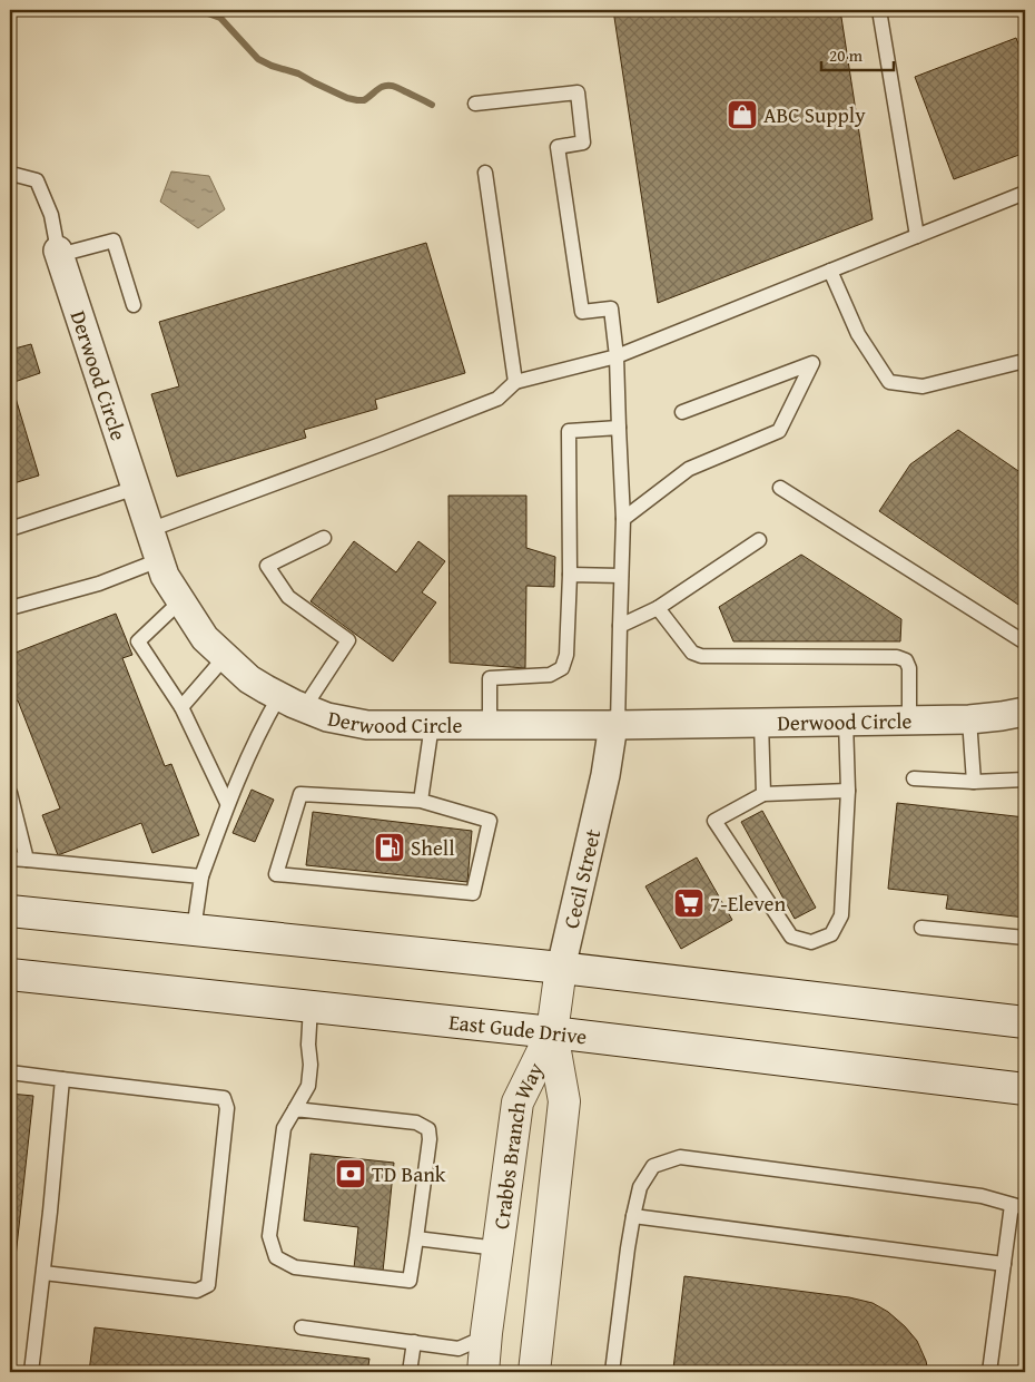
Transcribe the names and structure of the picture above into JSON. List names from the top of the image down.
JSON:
{
  "streets": {
    "main road": ["Cecil Street", "East Gude Drive", "Crabbs Branch Way"],
    "street": ["Derwood Circle"]
  },
  "crossings": [
    ["Derwood Circle", "Cecil Street"],
    ["Cecil Street", "East Gude Drive"],
    ["Cecil Street", "Crabbs Branch Way"],
    ["East Gude Drive", "Crabbs Branch Way"]
  ],
  "places": {
    "shop": ["ABC Supply"],
    "fuel station": ["Shell"],
    "supermarket": ["7-Eleven"],
    "bank": ["TD Bank"]
  },
  "scale_bar": "20 m"
}
